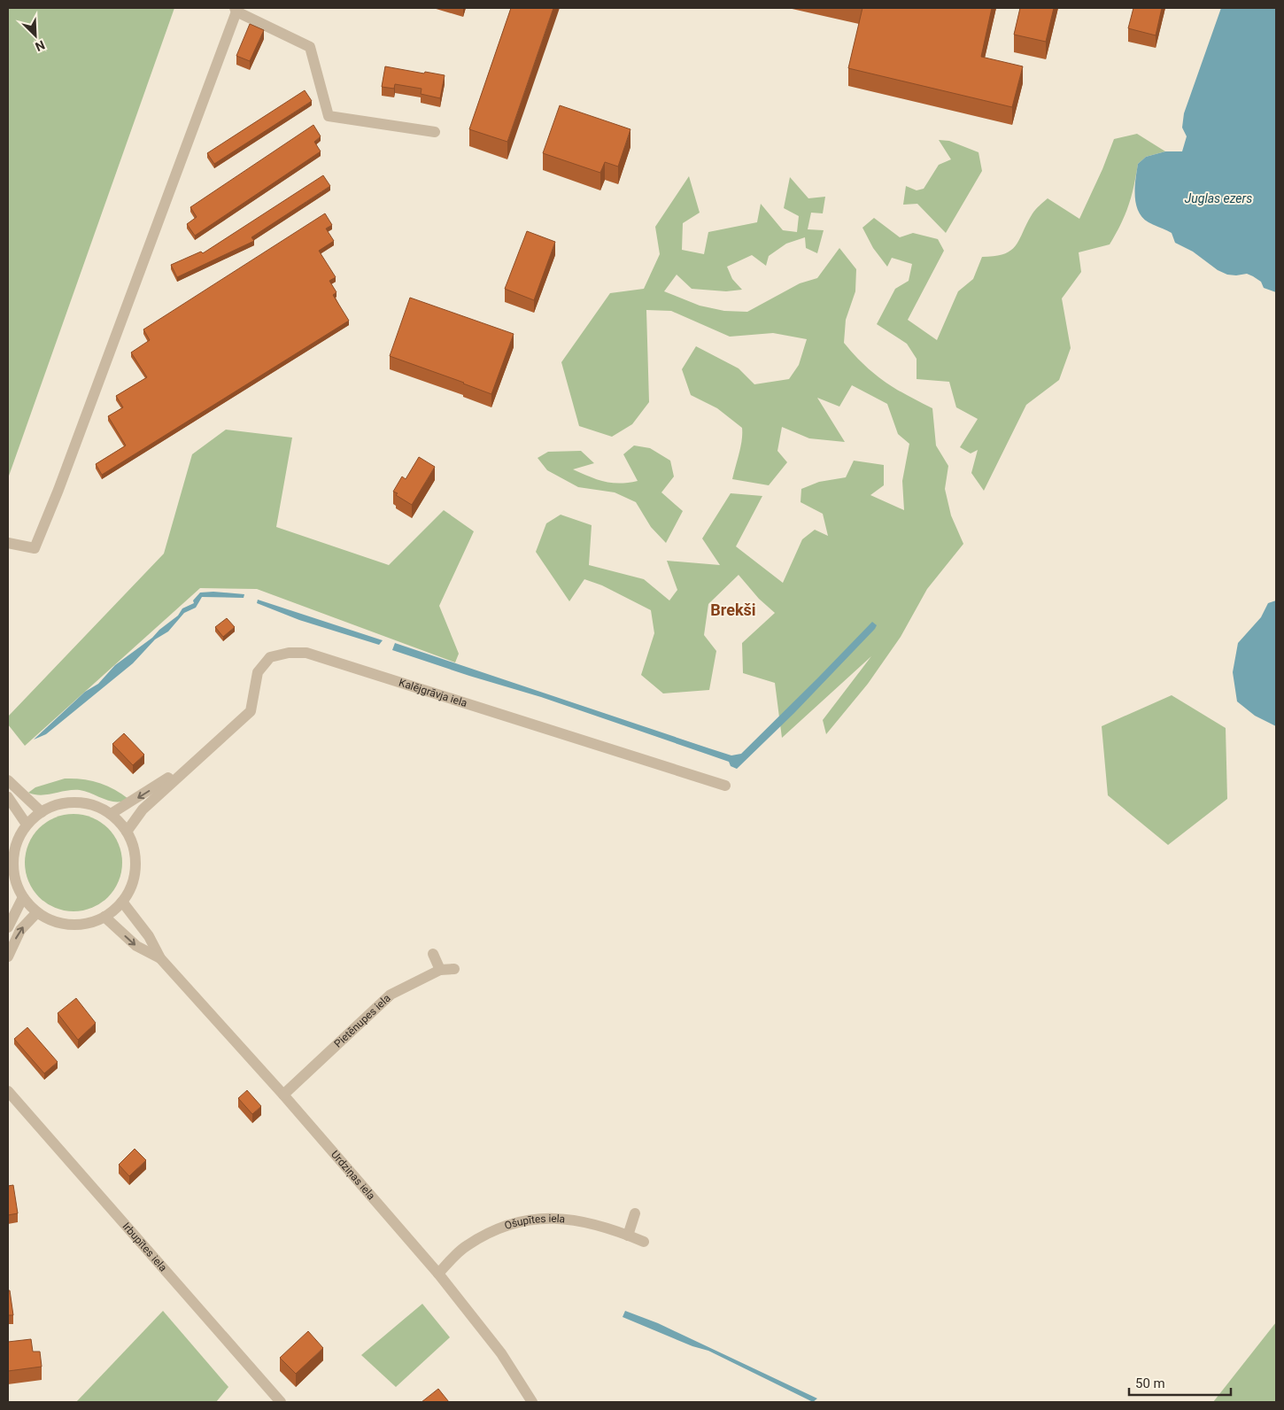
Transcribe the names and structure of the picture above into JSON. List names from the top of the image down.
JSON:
{
  "streets": {
    "street": [
      "Kalējgrāvja iela",
      "Pietēnupes iela",
      "Urdziņas iela",
      "Ošupītes iela",
      "Irbupītes iela"
    ]
  },
  "crossings": [
    ["Kalējgrāvja iela", "Urdziņas iela"],
    ["Pietēnupes iela", "Urdziņas iela"],
    ["Urdziņas iela", "Ošupītes iela"]
  ],
  "districts": ["Brekši"],
  "water": ["Juglas ezers"],
  "scale_bar": "50 m",
  "north": "bottom right"
}
